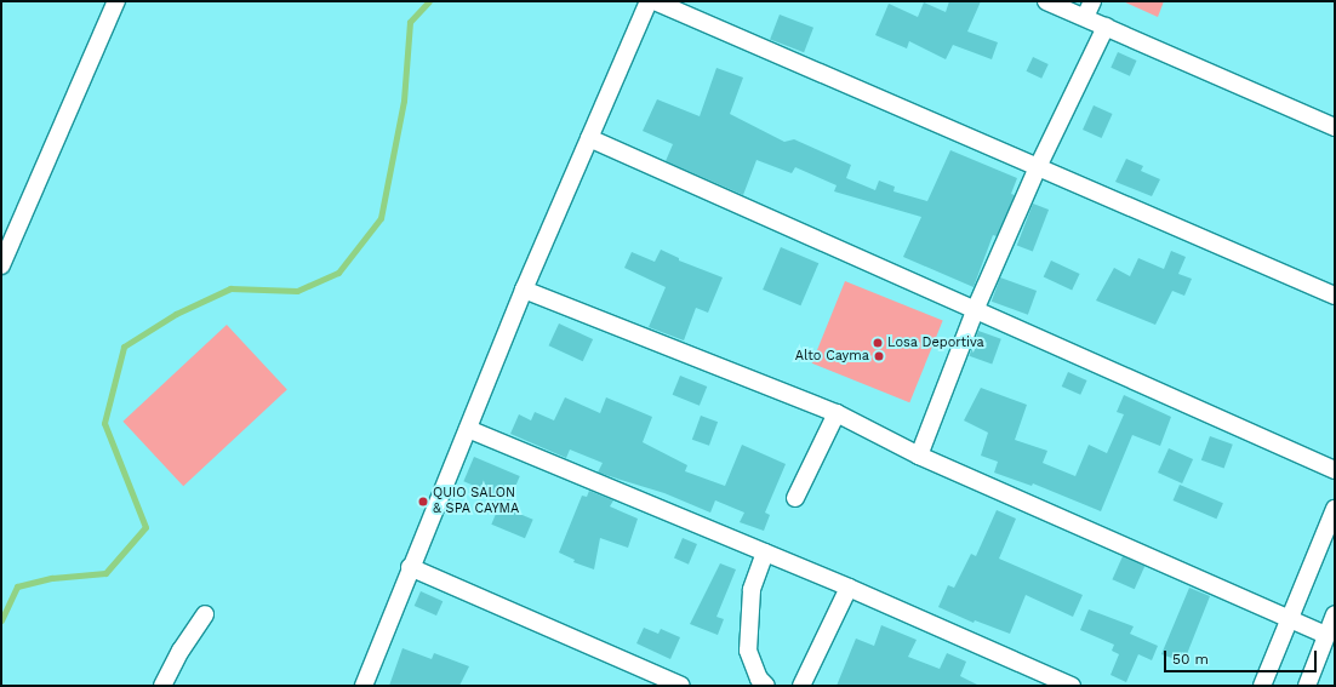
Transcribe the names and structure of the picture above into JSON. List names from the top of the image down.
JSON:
{
  "places": ["Losa Deportiva", "Alto Cayma", "QUIO SALON & SPA CAYMA"],
  "scale_bar": "50 m"
}
